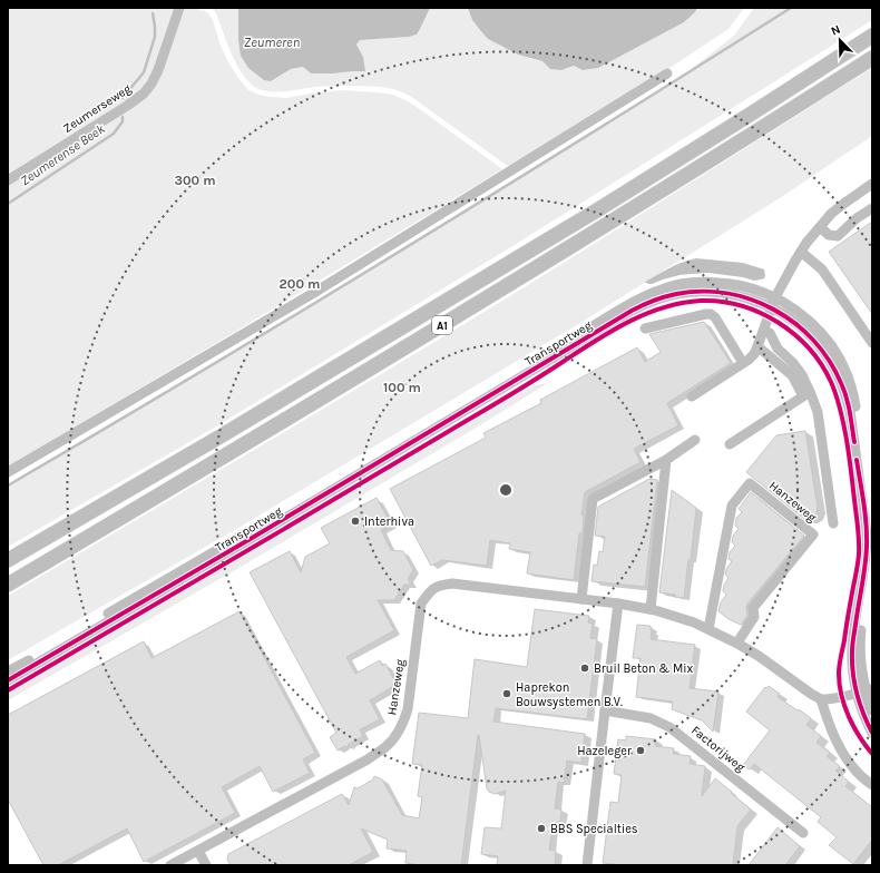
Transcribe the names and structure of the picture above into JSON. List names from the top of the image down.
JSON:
{
  "streets": {
    "highway": ["A1"],
    "street": [
      "Zeumerseweg",
      "Transportweg",
      "Hanzeweg",
      "Factorijweg"
    ]
  },
  "water": ["Zeumeren", "Zeumerense Beek"],
  "places": [
    "Interhiva",
    "Bruil Beton & Mix",
    "Haprekon Bouwsystemen B.V.",
    "Hazeleger",
    "BBS Specialties"
  ],
  "north": "top left",
  "rings": ["300 m", "200 m", "100 m"]
}
